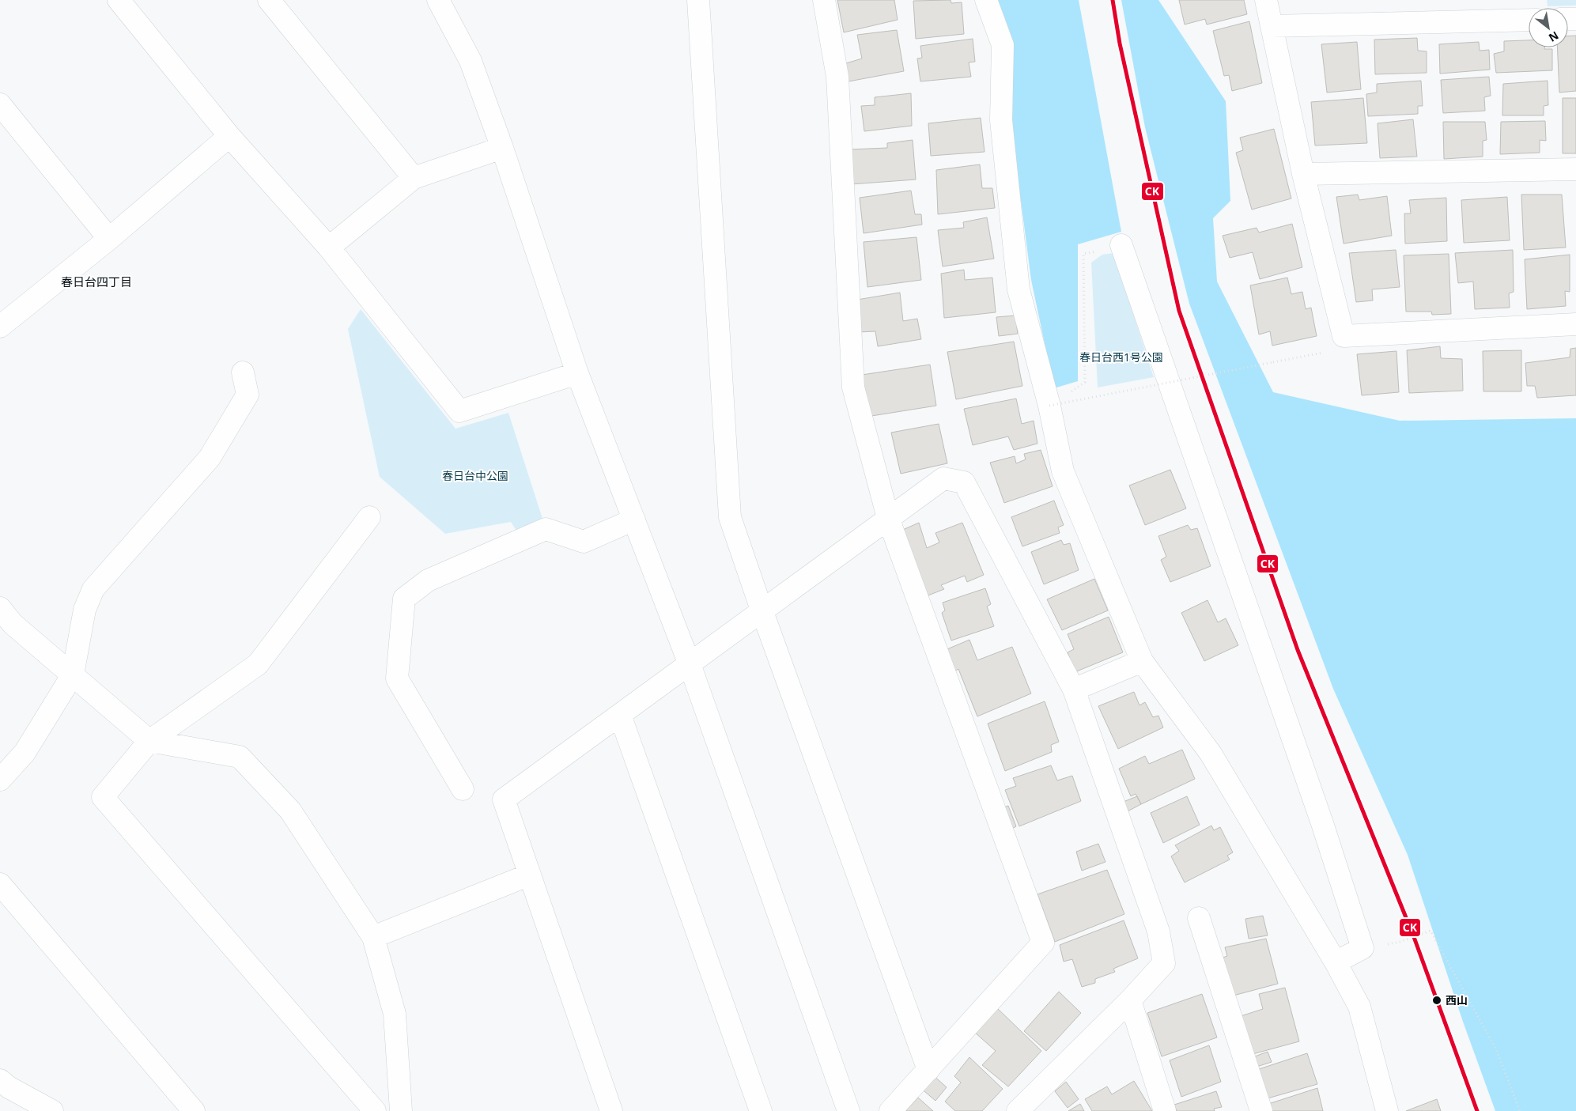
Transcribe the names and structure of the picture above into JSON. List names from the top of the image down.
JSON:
{
  "districts": ["春日台四丁目"],
  "parks": ["春日台西1号公園", "春日台中公園"],
  "places": ["西山"],
  "lines": ["transit line CK"],
  "north": "bottom right"
}
